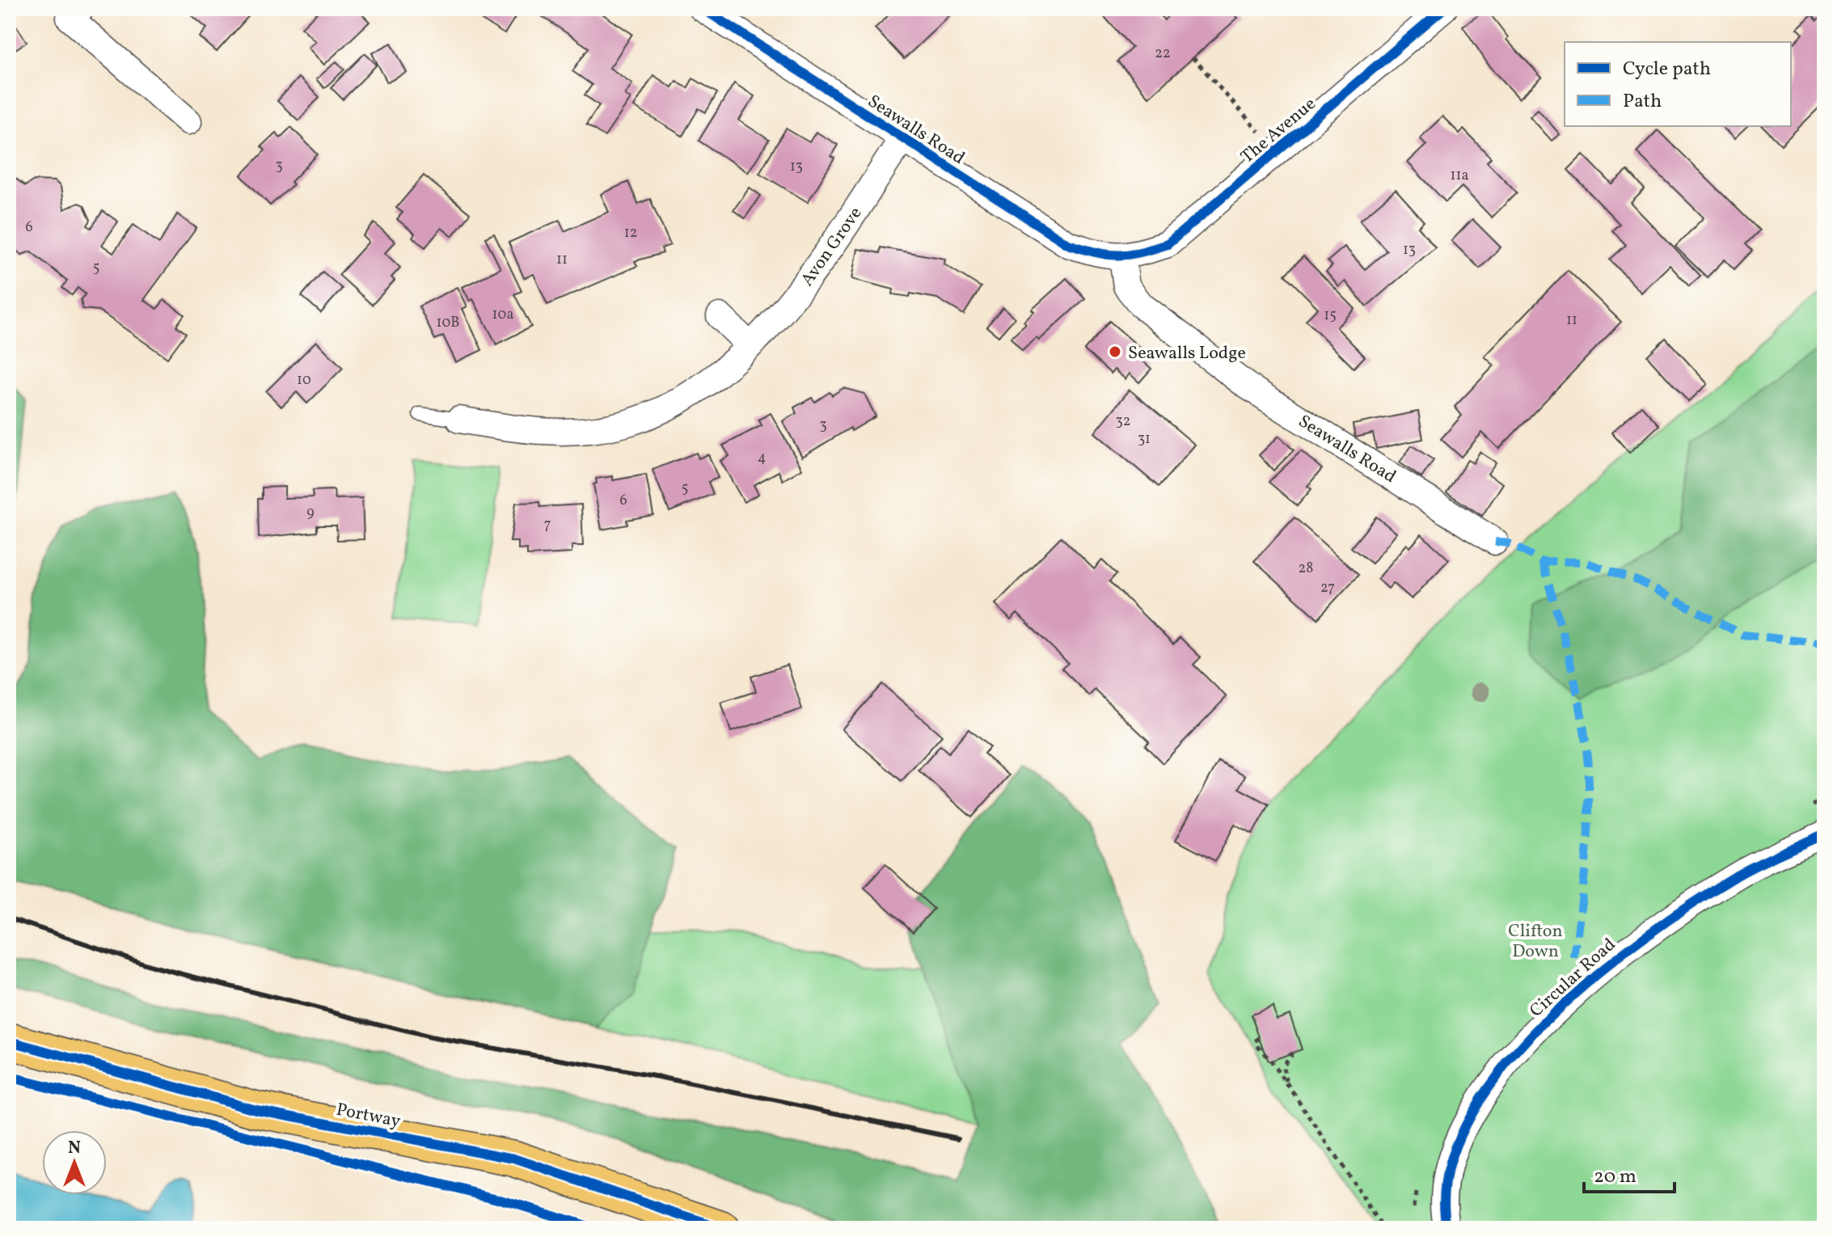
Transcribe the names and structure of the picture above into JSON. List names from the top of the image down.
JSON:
{
  "streets": {
    "highway": ["Portway"],
    "street": [
      "Seawalls Road",
      "The Avenue",
      "Avon Grove",
      "Circular Road"
    ]
  },
  "crossings": [
    ["Seawalls Road", "The Avenue"],
    ["Seawalls Road", "Avon Grove"]
  ],
  "parks": ["Clifton Down"],
  "places": ["Seawalls Lodge"],
  "house_numbers": [
    "22",
    "3",
    "13",
    "11a",
    "6",
    "12",
    "13",
    "11",
    "5",
    "10a",
    "15",
    "11",
    "10B",
    "10",
    "32",
    "3",
    "31",
    "4",
    "5",
    "6",
    "9",
    "7",
    "28",
    "27"
  ],
  "legend": ["Cycle path", "Path"],
  "scale_bar": "20 m",
  "north": "top"
}
